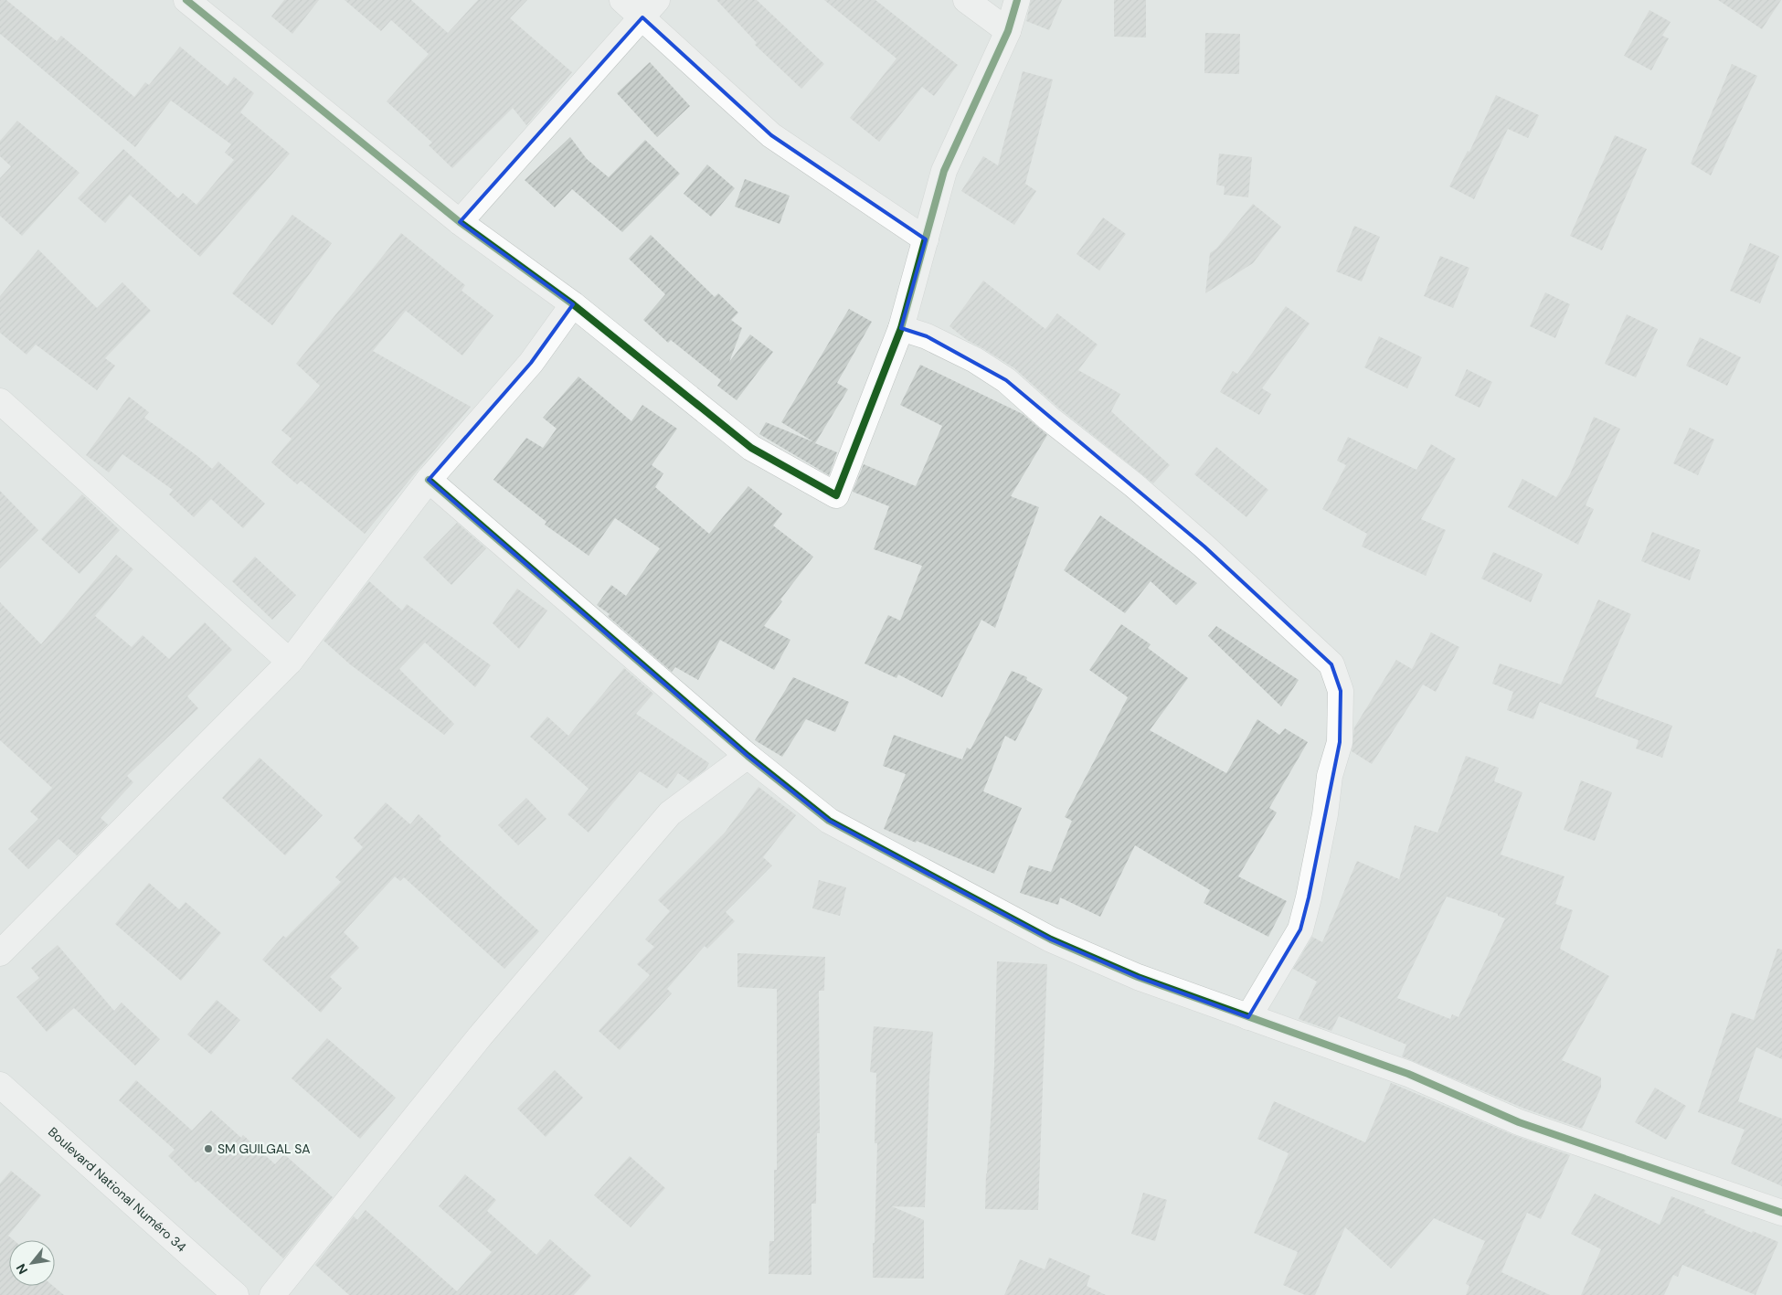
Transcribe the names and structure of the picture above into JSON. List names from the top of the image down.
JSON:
{
  "streets": {
    "street": ["Boulevard National Numéro 34"]
  },
  "places": ["SM GUILGAL SA"],
  "north": "bottom left"
}
